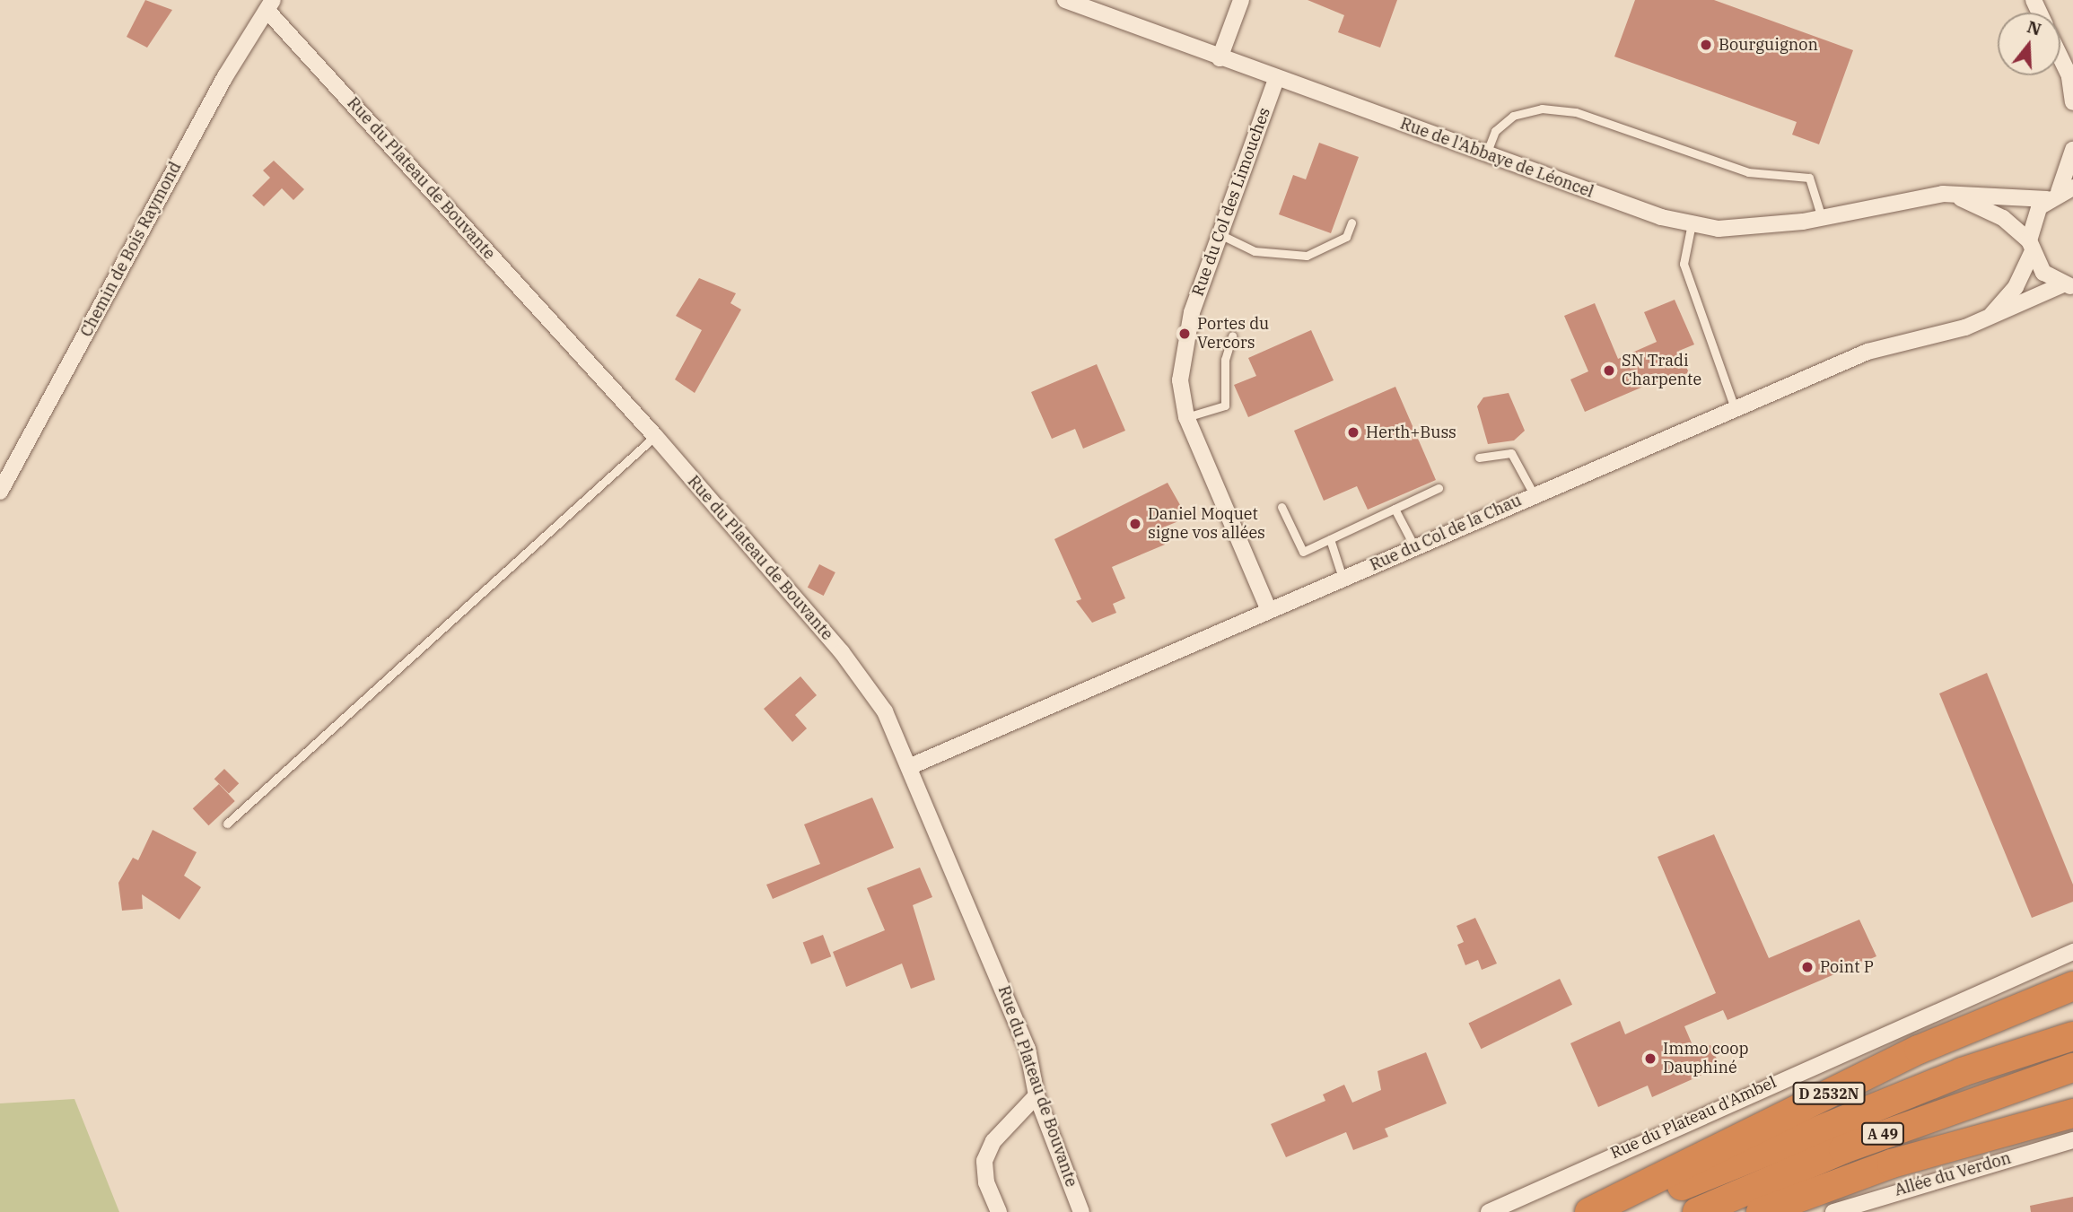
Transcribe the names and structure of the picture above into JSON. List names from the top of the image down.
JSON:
{
  "streets": {
    "highway": ["D 2532N", "A 49"],
    "street": [
      "Rue de l'Abbaye de Léoncel",
      "Rue du Plateau de Bouvante",
      "Rue du Col des Limouches",
      "Chemin de Bois Raymond",
      "Rue du Col de la Chau",
      "Rue du Plateau d'Ambel",
      "Allée du Verdon"
    ]
  },
  "crossings": [
    ["Rue de l'Abbaye de Léoncel", "Rue du Col des Limouches"],
    ["Rue du Plateau de Bouvante", "Chemin de Bois Raymond"],
    ["Rue du Plateau de Bouvante", "Rue du Col de la Chau"],
    ["Rue du Col des Limouches", "Rue du Col de la Chau"]
  ],
  "places": [
    "Bourguignon",
    "Portes du Vercors",
    "SN Tradi Charpente",
    "Herth+Buss",
    "Daniel Moquet signe vos allées",
    "Point P",
    "Immo coop Dauphiné"
  ],
  "north": "top"
}
